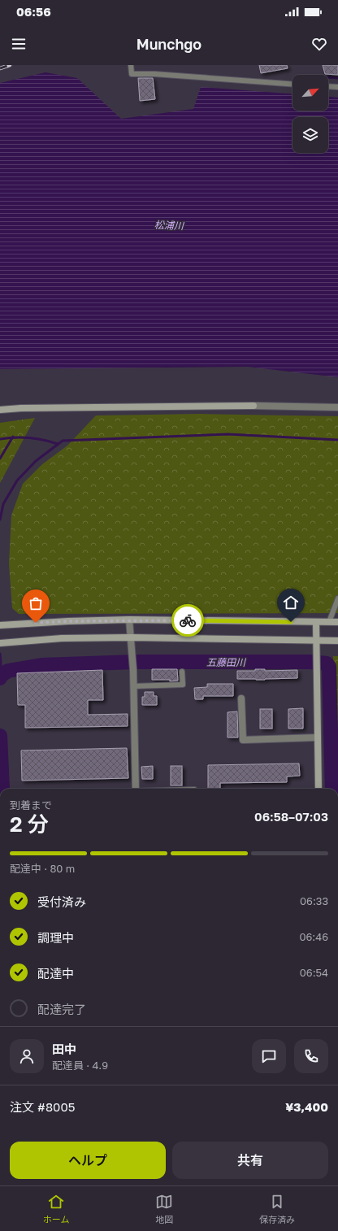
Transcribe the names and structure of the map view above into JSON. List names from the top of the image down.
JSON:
{
  "water": ["松浦川", "五藤田川"],
  "north": "top right",
  "page": {
    "status": "06:56",
    "header": "Munchgo",
    "heading": ["2 分", "到着まで", "06:58–07:03"],
    "panel": [
      "田中",
      "配達員 · 4.9",
      "注文 #8005",
      "¥3,400"
    ],
    "bar": "配達中 · 80 m",
    "list": [
      ["受付済み", "06:33"],
      ["調理中", "06:46"],
      ["配達中", "06:54"],
      "配達完了"
    ],
    "buttons": ["ヘルプ", "共有"],
    "tabs": ["ホーム", "地図", "保存済み"]
  }
}
